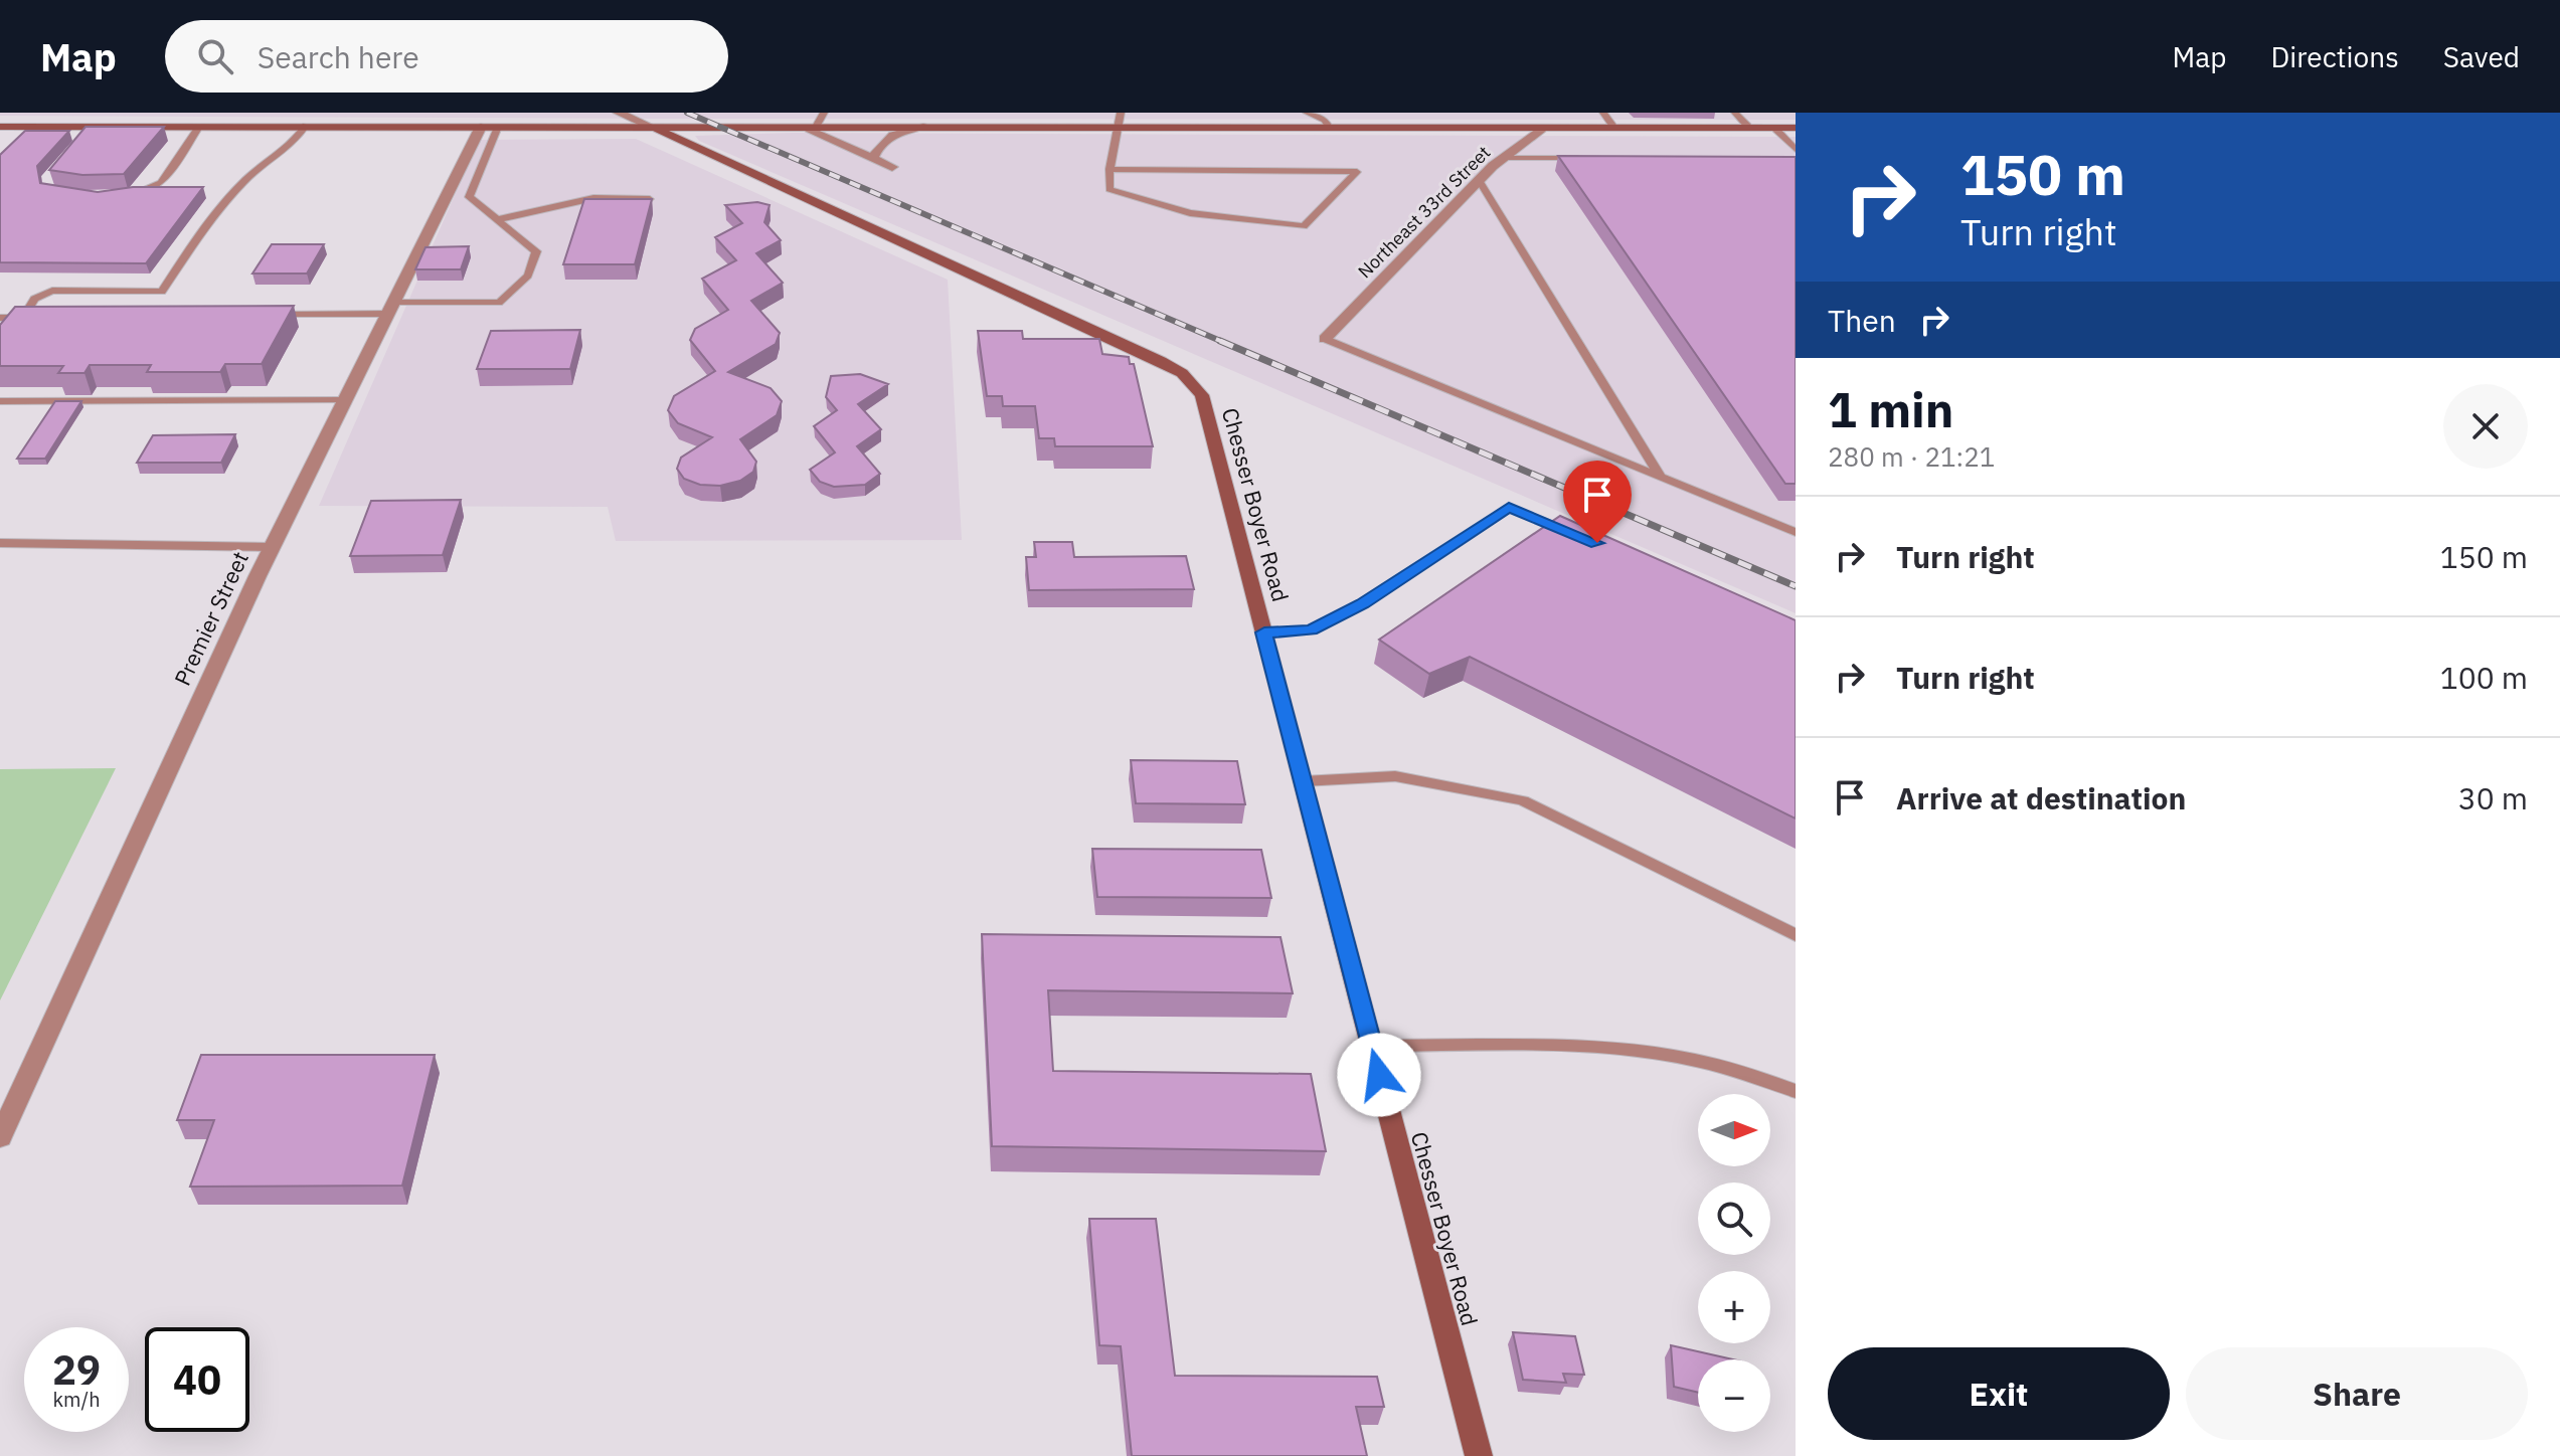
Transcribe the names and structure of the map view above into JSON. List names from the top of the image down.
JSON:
{
  "streets": {
    "main road": ["Chesser Boyer Road"],
    "street": ["Northeast 33rd Street", "Premier Street"]
  },
  "north": "right",
  "page": {
    "header": "Map",
    "search": "Search here",
    "nav": ["Map", "Directions", "Saved"],
    "turn": ["150 m", "Turn right"],
    "then": "Then",
    "heading": ["1 min", "280 m · 21:21"],
    "list": [
      {
        "name": "Turn right",
        "value": "150 m"
      },
      {
        "name": "Turn right",
        "value": "100 m"
      },
      {
        "name": "Arrive at destination",
        "value": "30 m"
      }
    ],
    "map_buttons": ["+", "−"],
    "speed": "29 km/h",
    "limit": "40",
    "buttons": ["Exit", "Share"]
  }
}
